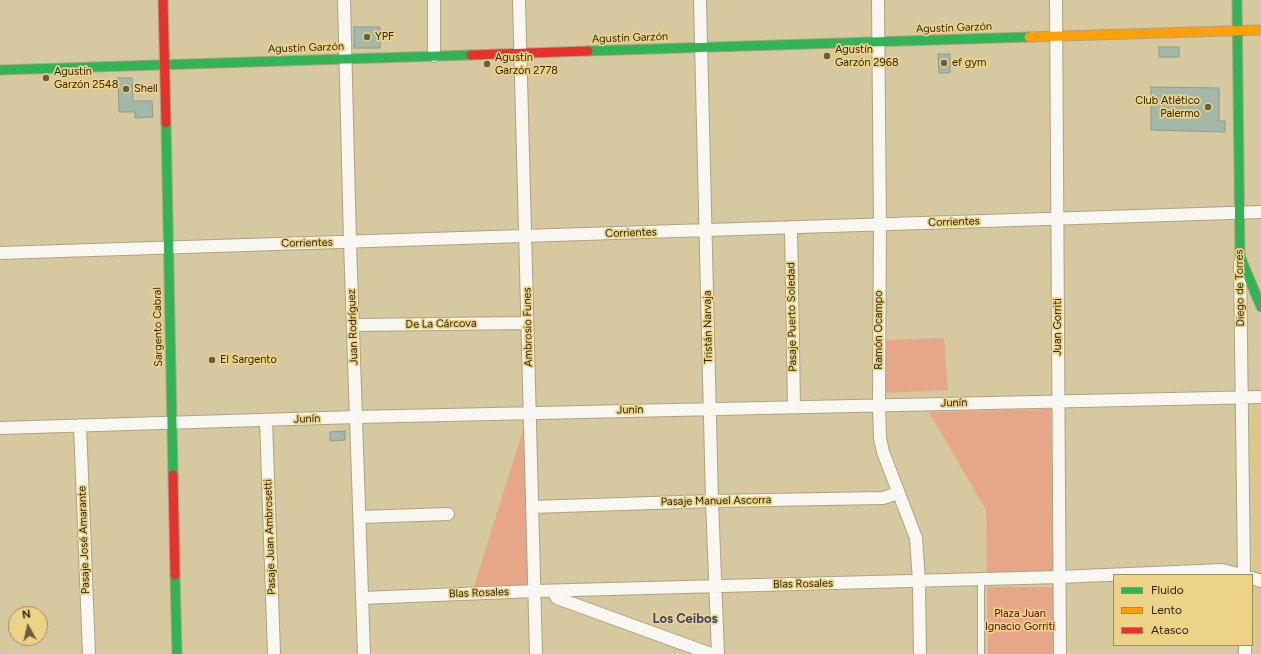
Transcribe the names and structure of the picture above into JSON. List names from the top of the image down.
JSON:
{
  "streets": {
    "main road": ["Agustín Garzón", "Diego de Torres", "Sargento Cabral"],
    "street": [
      "Corrientes",
      "Pasaje Puerto Soledad",
      "De La Cárcova",
      "Juan Rodríguez",
      "Ambrosio Funes",
      "Tristán Narvaja",
      "Juan Gorriti",
      "Ramón Ocampo",
      "Junín",
      "Pasaje Manuel Ascorra",
      "Pasaje Juan Ambrosetti",
      "Pasaje José Amarante",
      "Blas Rosales"
    ]
  },
  "crossings": [
    ["Agustín Garzón", "Diego de Torres"],
    ["Agustín Garzón", "Sargento Cabral"],
    ["Agustín Garzón", "Juan Rodríguez"],
    ["Agustín Garzón", "Ambrosio Funes"],
    ["Agustín Garzón", "Tristán Narvaja"],
    ["Agustín Garzón", "Juan Gorriti"],
    ["Agustín Garzón", "Ramón Ocampo"],
    ["Corrientes", "Diego de Torres"],
    ["Corrientes", "Pasaje Puerto Soledad"],
    ["Corrientes", "Sargento Cabral"],
    ["Corrientes", "Juan Rodríguez"],
    ["Corrientes", "Ambrosio Funes"],
    ["Corrientes", "Tristán Narvaja"],
    ["Corrientes", "Juan Gorriti"],
    ["Corrientes", "Ramón Ocampo"],
    ["Diego de Torres", "Junín"],
    ["Pasaje Puerto Soledad", "Junín"],
    ["De La Cárcova", "Juan Rodríguez"],
    ["De La Cárcova", "Ambrosio Funes"],
    ["Sargento Cabral", "Junín"],
    ["Juan Rodríguez", "Junín"],
    ["Juan Rodríguez", "Blas Rosales"],
    ["Ambrosio Funes", "Junín"],
    ["Ambrosio Funes", "Pasaje Manuel Ascorra"],
    ["Ambrosio Funes", "Blas Rosales"],
    ["Tristán Narvaja", "Junín"],
    ["Tristán Narvaja", "Pasaje Manuel Ascorra"],
    ["Tristán Narvaja", "Blas Rosales"],
    ["Juan Gorriti", "Junín"],
    ["Juan Gorriti", "Blas Rosales"],
    ["Ramón Ocampo", "Junín"],
    ["Ramón Ocampo", "Pasaje Manuel Ascorra"],
    ["Ramón Ocampo", "Blas Rosales"],
    ["Junín", "Pasaje Juan Ambrosetti"],
    ["Junín", "Pasaje José Amarante"]
  ],
  "districts": ["Los Ceibos"],
  "parks": ["Plaza Juan Ignacio Gorriti"],
  "places": [
    "YPF",
    "Agustín Garzón 2968",
    "ef gym",
    "Agustín Garzón 2778",
    "Agustín Garzón 2548",
    "Shell",
    "Club Atlético Palermo",
    "El Sargento"
  ],
  "legend": ["Fluido", "Lento", "Atasco"],
  "north": "top"
}
